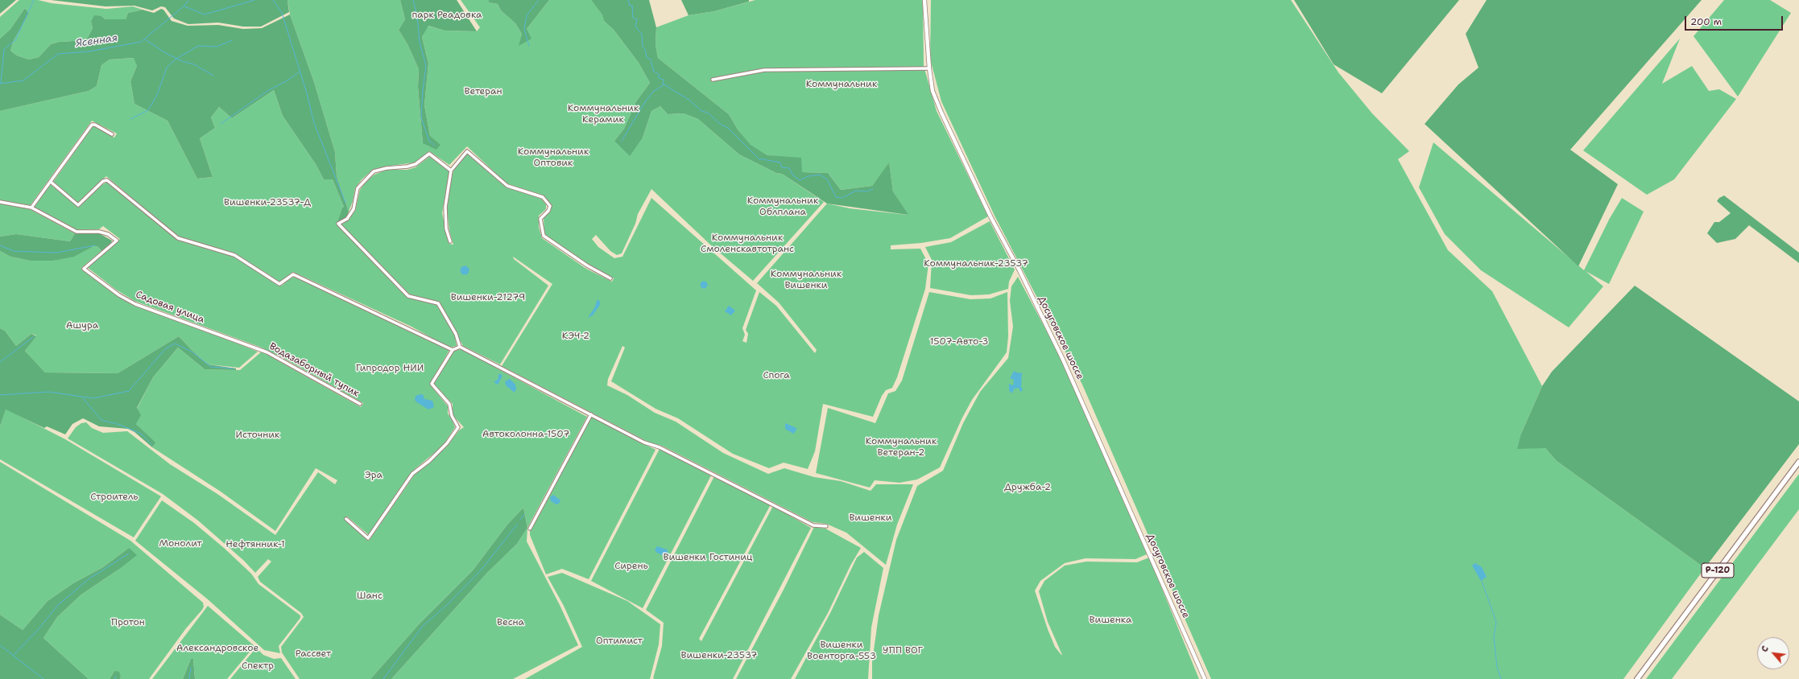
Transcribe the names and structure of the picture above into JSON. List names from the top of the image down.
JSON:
{
  "streets": {
    "highway": ["Р-120"],
    "main road": ["Досуговское шоссе"],
    "street": ["Садовая улица", "Водазаборный тупик"]
  },
  "crossings": [
    ["Садовая улица", "Водазаборный тупик"]
  ],
  "water": ["Ясенная"],
  "parks": [
    "парк Реадовка",
    "Коммунальник",
    "Ветеран",
    "Коммунальник Керамик",
    "Коммунальник Оптовик",
    "Коммунальник Облплана",
    "Вишенки-23537-Д",
    "Коммунальник Смоленскавтотранс",
    "Коммунальник-23537",
    "Коммунальник Вишенки",
    "Вишенки-21279",
    "Ашура",
    "КЭЧ-2",
    "1507-Авто-3",
    "Гипродор НИИ",
    "Спога",
    "Автоколонна-1507",
    "Источник",
    "Коммунальник Ветеран-2",
    "Эра",
    "Дружба-2",
    "Строитель",
    "Вишенки",
    "Монолит",
    "Нефтянник-1",
    "Вишенки Гостиниц",
    "Сирень",
    "Шанс",
    "Вишенка",
    "Протон",
    "Весна",
    "Оптимист",
    "Вишенки Военторга-553",
    "Александровское",
    "УПП ВОГ",
    "Рассвет",
    "Вишенки-23537",
    "Спектр"
  ],
  "scale_bar": "200 m",
  "north": "top left"
}
